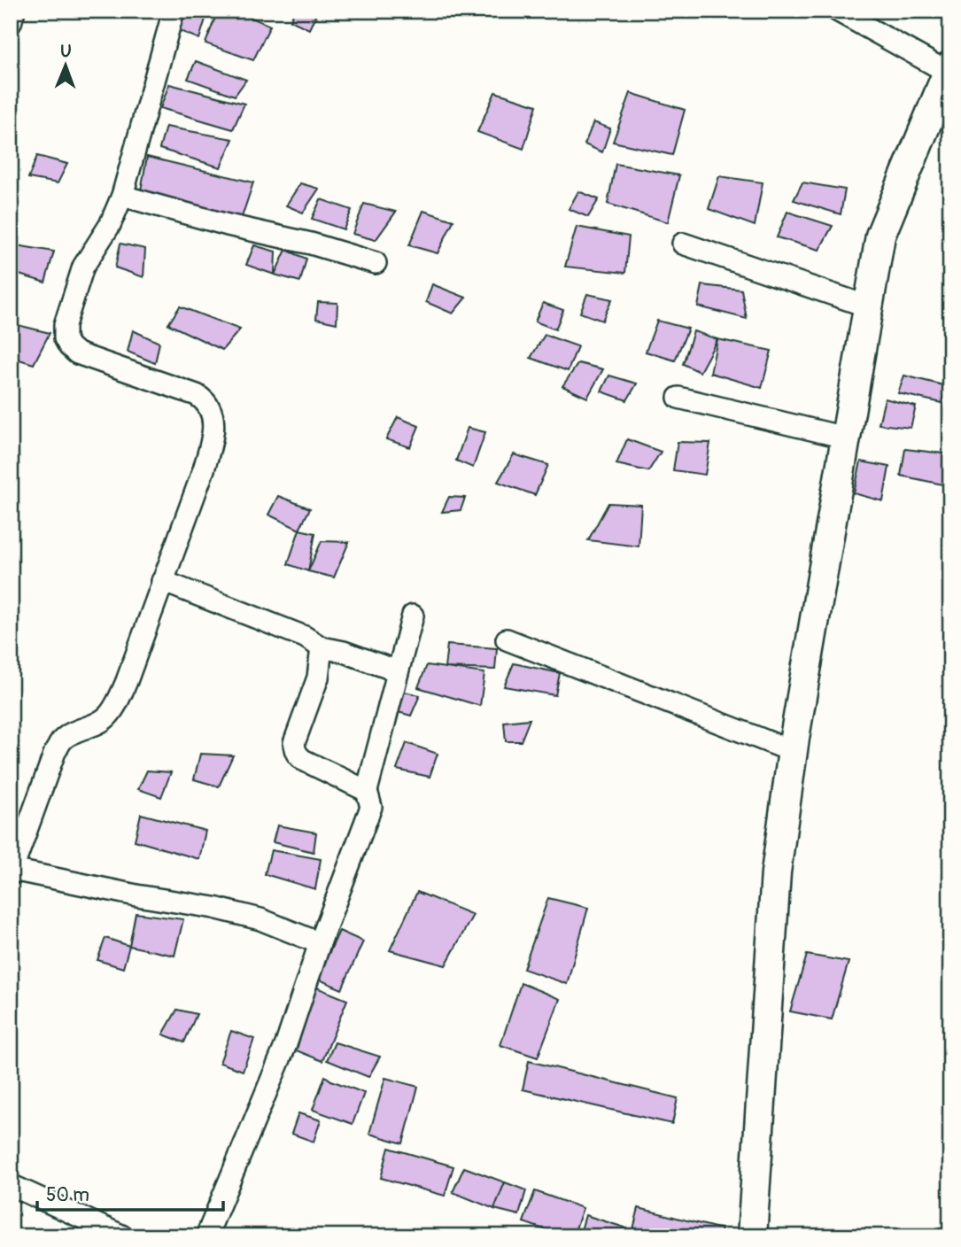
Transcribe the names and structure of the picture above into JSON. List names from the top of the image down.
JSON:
{
  "scale_bar": "50 m",
  "north": "top"
}
